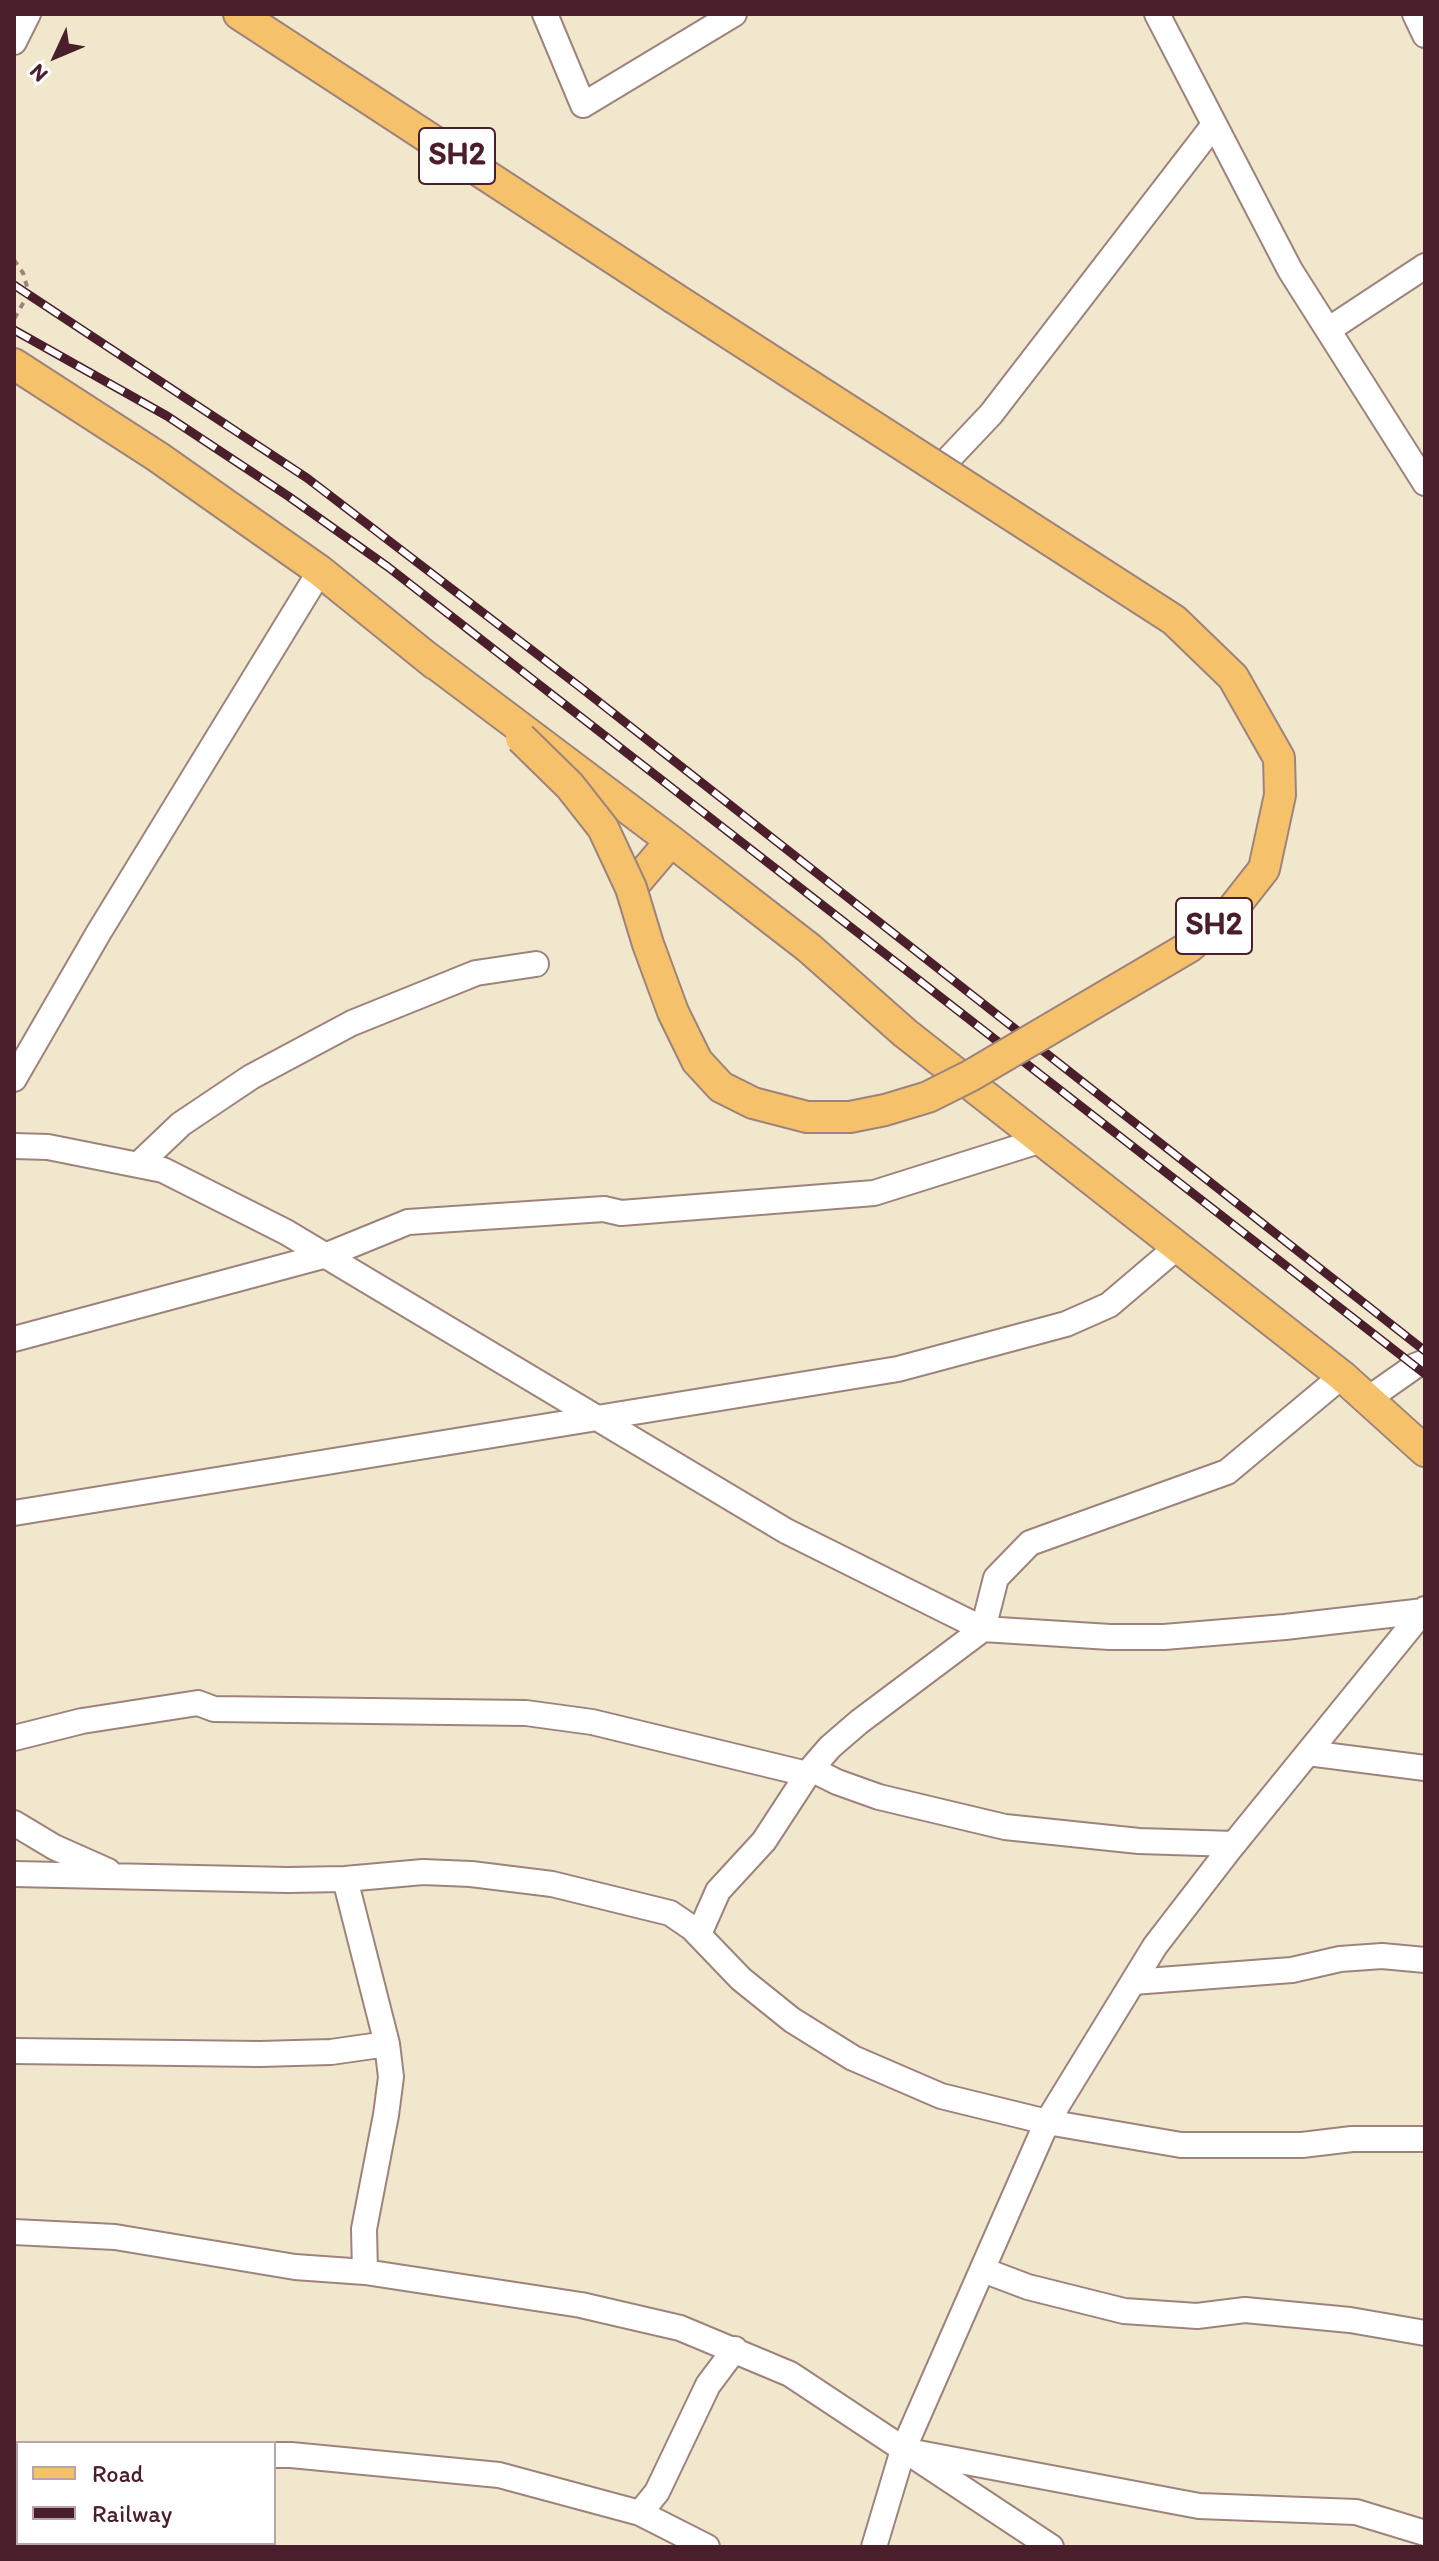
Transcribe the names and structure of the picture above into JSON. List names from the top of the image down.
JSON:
{
  "streets": {
    "main road": ["SH2"]
  },
  "legend": ["Road", "Railway"],
  "north": "bottom left"
}
